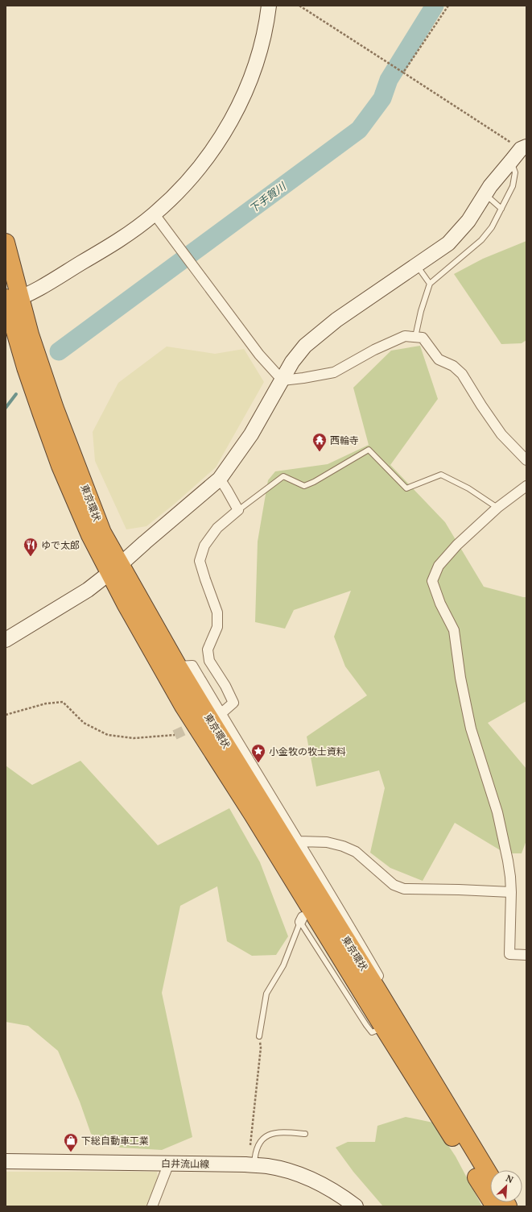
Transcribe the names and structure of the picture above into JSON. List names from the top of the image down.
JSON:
{
  "streets": {
    "highway": ["東京環状"],
    "street": ["白井流山線"]
  },
  "water": ["下手賀川"],
  "places": {
    "temple": ["西輪寺"],
    "restaurant": ["ゆで太郎"],
    "place": ["小金牧の牧士資料"],
    "shop": ["下総自動車工業"]
  },
  "north": "top right"
}
